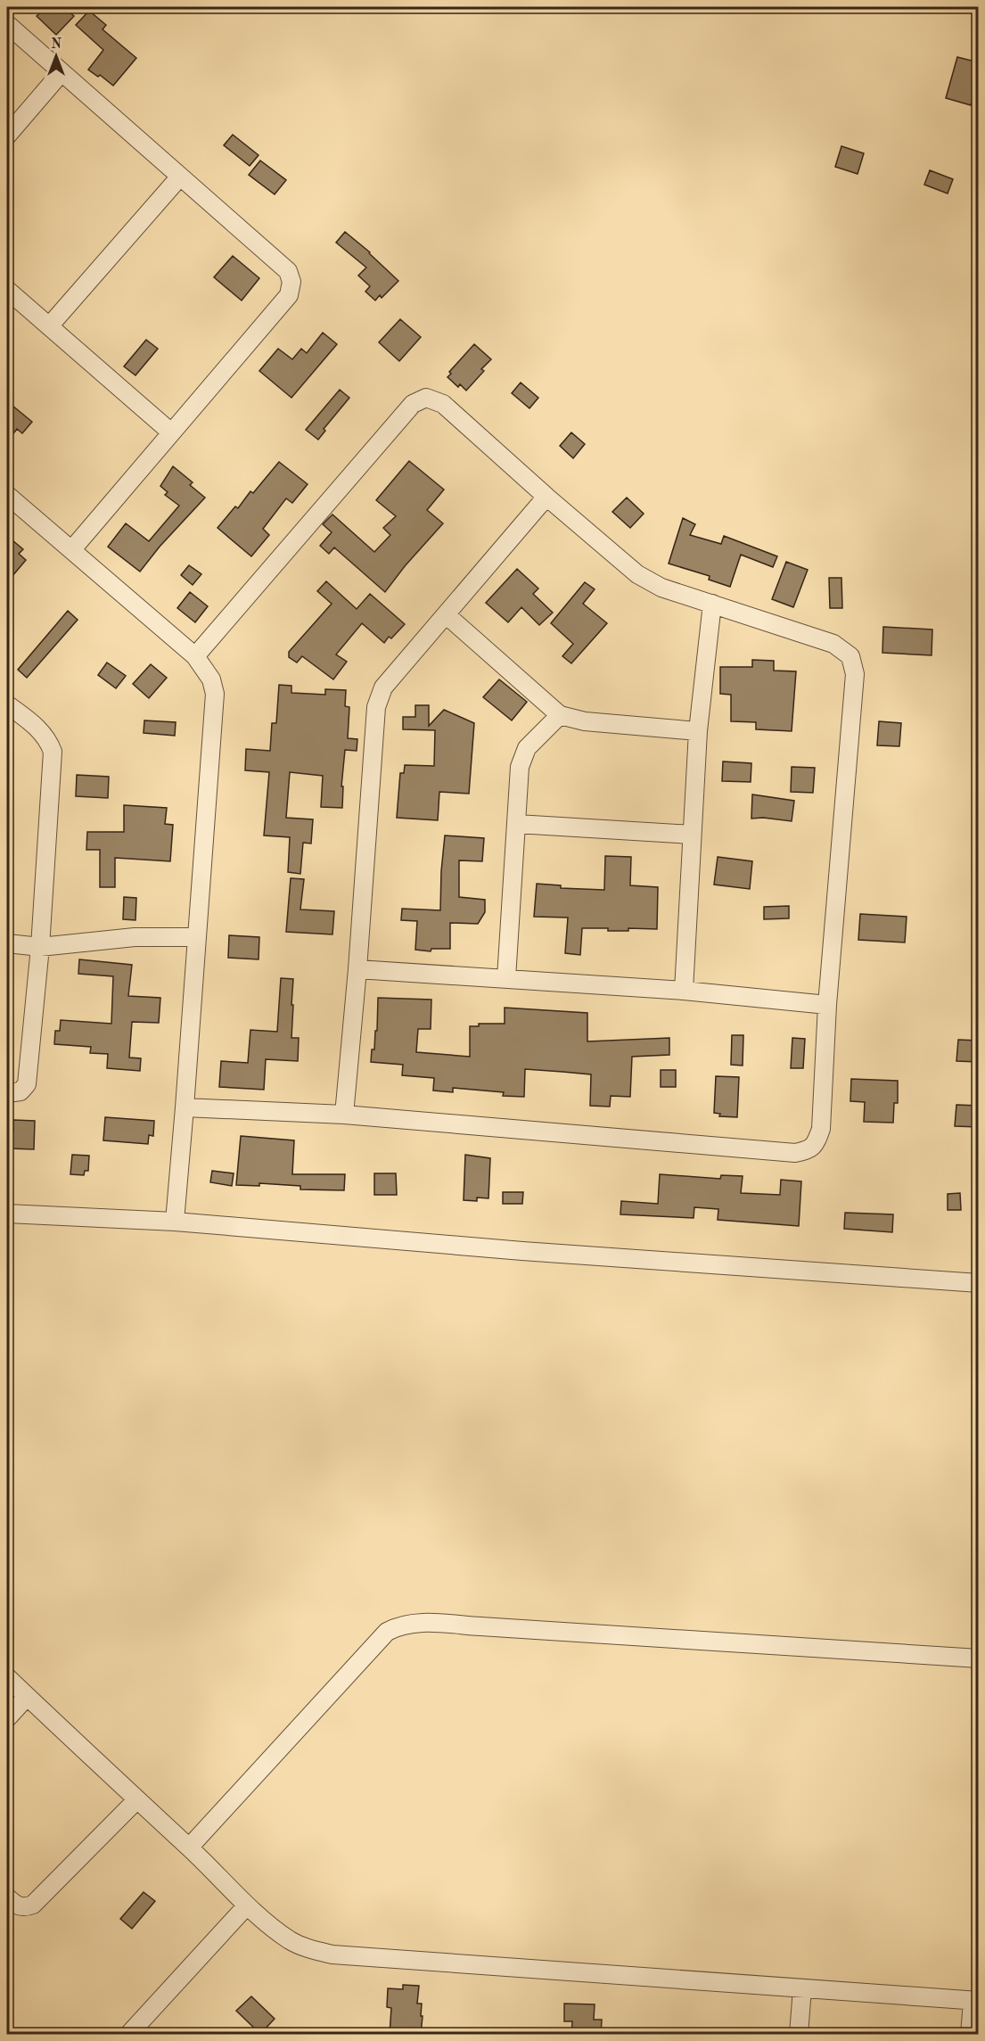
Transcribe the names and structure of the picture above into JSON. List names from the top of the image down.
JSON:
{
  "north": "top"
}
